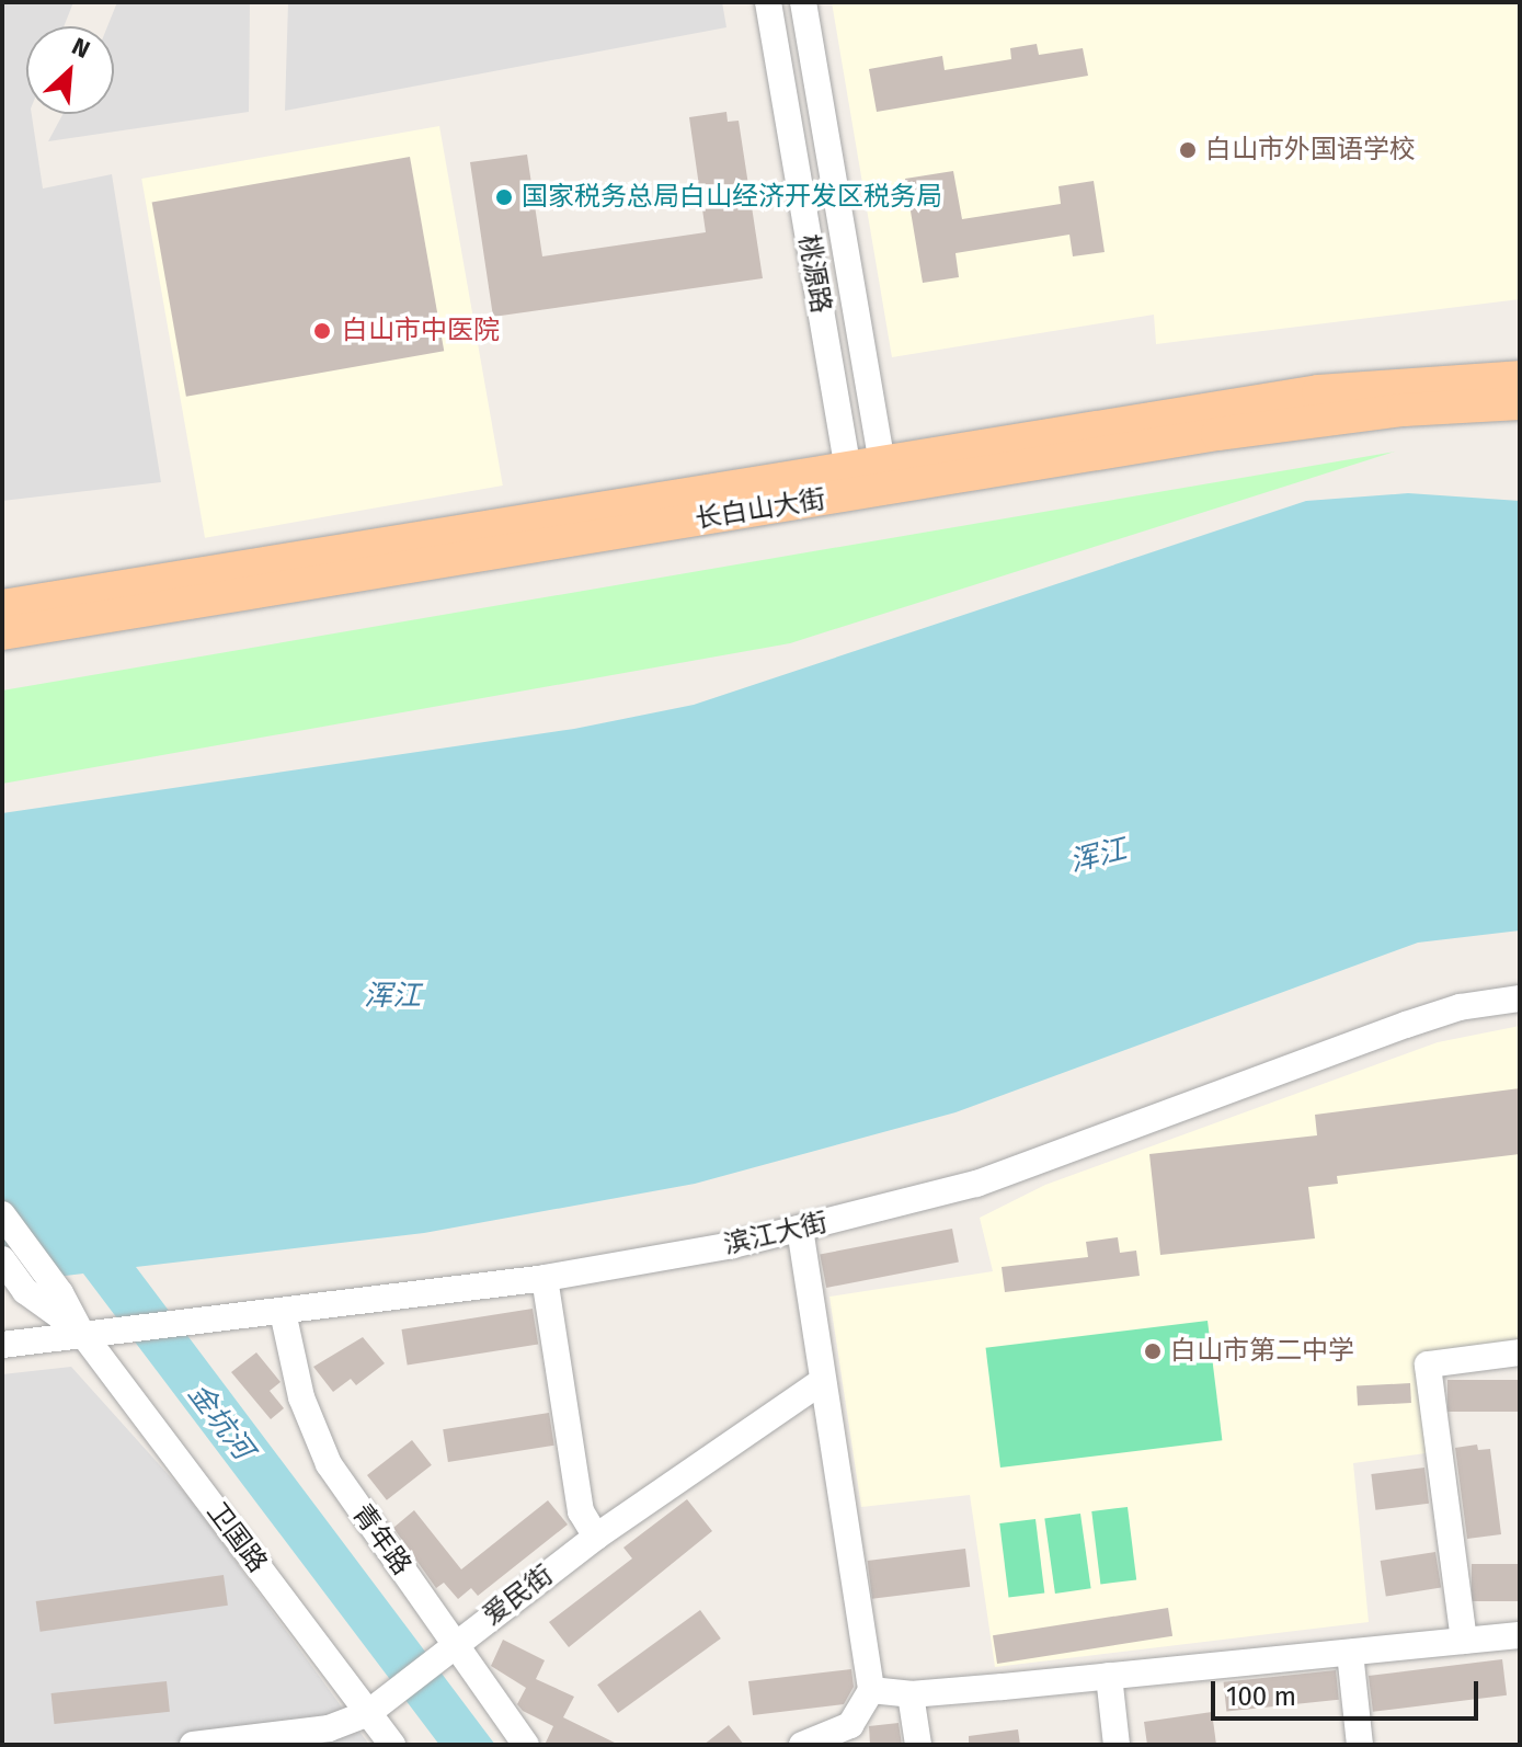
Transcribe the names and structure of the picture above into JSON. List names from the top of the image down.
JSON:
{
  "streets": {
    "main road": ["长白山大街"],
    "street": [
      "桃源路",
      "滨江大街",
      "卫国路",
      "青年路",
      "爱民街"
    ]
  },
  "crossings": [
    ["桃源路", "长白山大街"],
    ["滨江大街", "卫国路"],
    ["滨江大街", "青年路"],
    ["卫国路", "爱民街"],
    ["青年路", "爱民街"]
  ],
  "water": ["浑江", "金坑河"],
  "places": [
    "白山市外国语学校",
    "国家税务总局白山经济开发区税务局",
    "白山市中医院",
    "白山市第二中学"
  ],
  "scale_bar": "100 m",
  "north": "top right"
}
